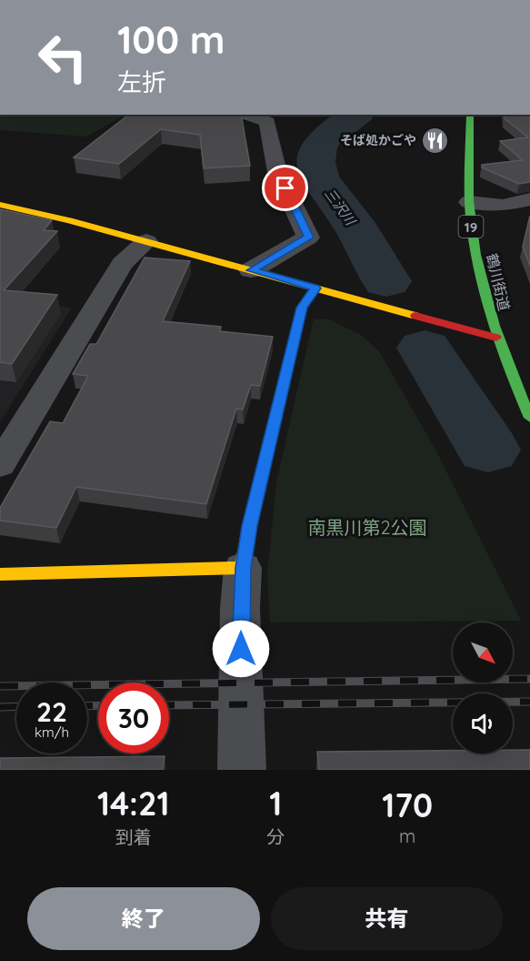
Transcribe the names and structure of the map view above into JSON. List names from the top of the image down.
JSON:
{
  "streets": {
    "main road": ["19", "鶴川街道"]
  },
  "water": ["三沢川"],
  "parks": ["南黒川第2公園"],
  "places": {
    "restaurant": ["そば処かごや"]
  },
  "north": "bottom right",
  "page": {
    "turn": ["100 m", "左折"],
    "speed": "22 km/h",
    "limit": "30",
    "eta": [
      "14:21",
      "到着",
      "1",
      "分",
      "170",
      "m"
    ],
    "buttons": ["終了", "共有"]
  }
}
